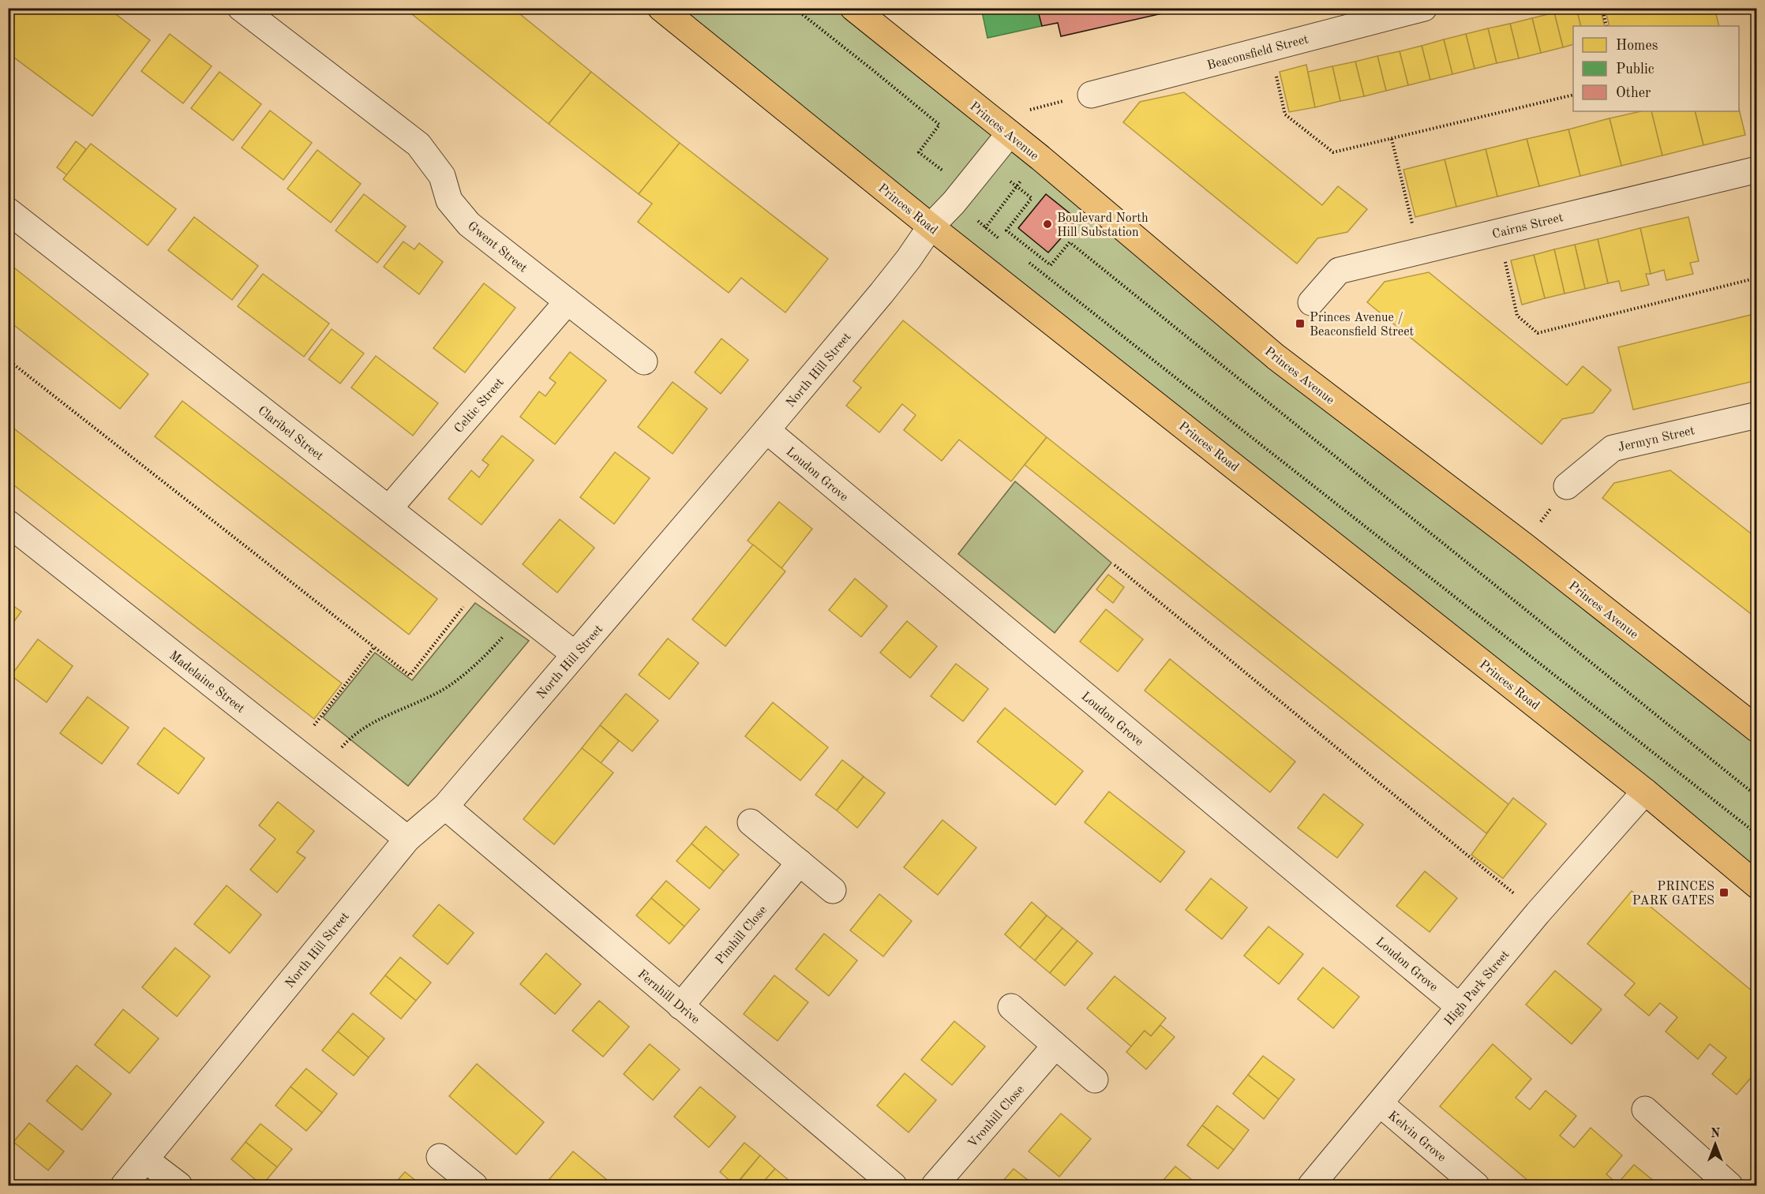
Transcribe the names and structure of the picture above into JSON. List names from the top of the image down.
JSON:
{
  "streets": {
    "main road": ["Princes Avenue", "Princes Road"],
    "street": [
      "Beaconsfield Street",
      "Cairns Street",
      "Gwent Street",
      "North Hill Street",
      "Celtic Street",
      "Claribel Street",
      "Jermyn Street",
      "Loudon Grove",
      "Madelaine Street",
      "Pimhill Close",
      "High Park Street",
      "Fernhill Drive",
      "Vronhill Close",
      "Kelvin Grove"
    ]
  },
  "crossings": [
    ["Princes Avenue", "North Hill Street"],
    ["Princes Road", "North Hill Street"],
    ["Princes Road", "High Park Street"],
    ["Gwent Street", "Celtic Street"],
    ["North Hill Street", "Claribel Street"],
    ["North Hill Street", "Loudon Grove"],
    ["North Hill Street", "Madelaine Street"],
    ["North Hill Street", "Fernhill Drive"],
    ["Celtic Street", "Claribel Street"],
    ["Loudon Grove", "High Park Street"],
    ["Pimhill Close", "Fernhill Drive"],
    ["High Park Street", "Kelvin Grove"]
  ],
  "places": {
    "other": ["Boulevard North Hill Substation"],
    "transit": ["Princes Avenue / Beaconsfield Street", "PRINCES PARK GATES"]
  },
  "legend": ["Homes", "Public", "Other"],
  "north": "top"
}
